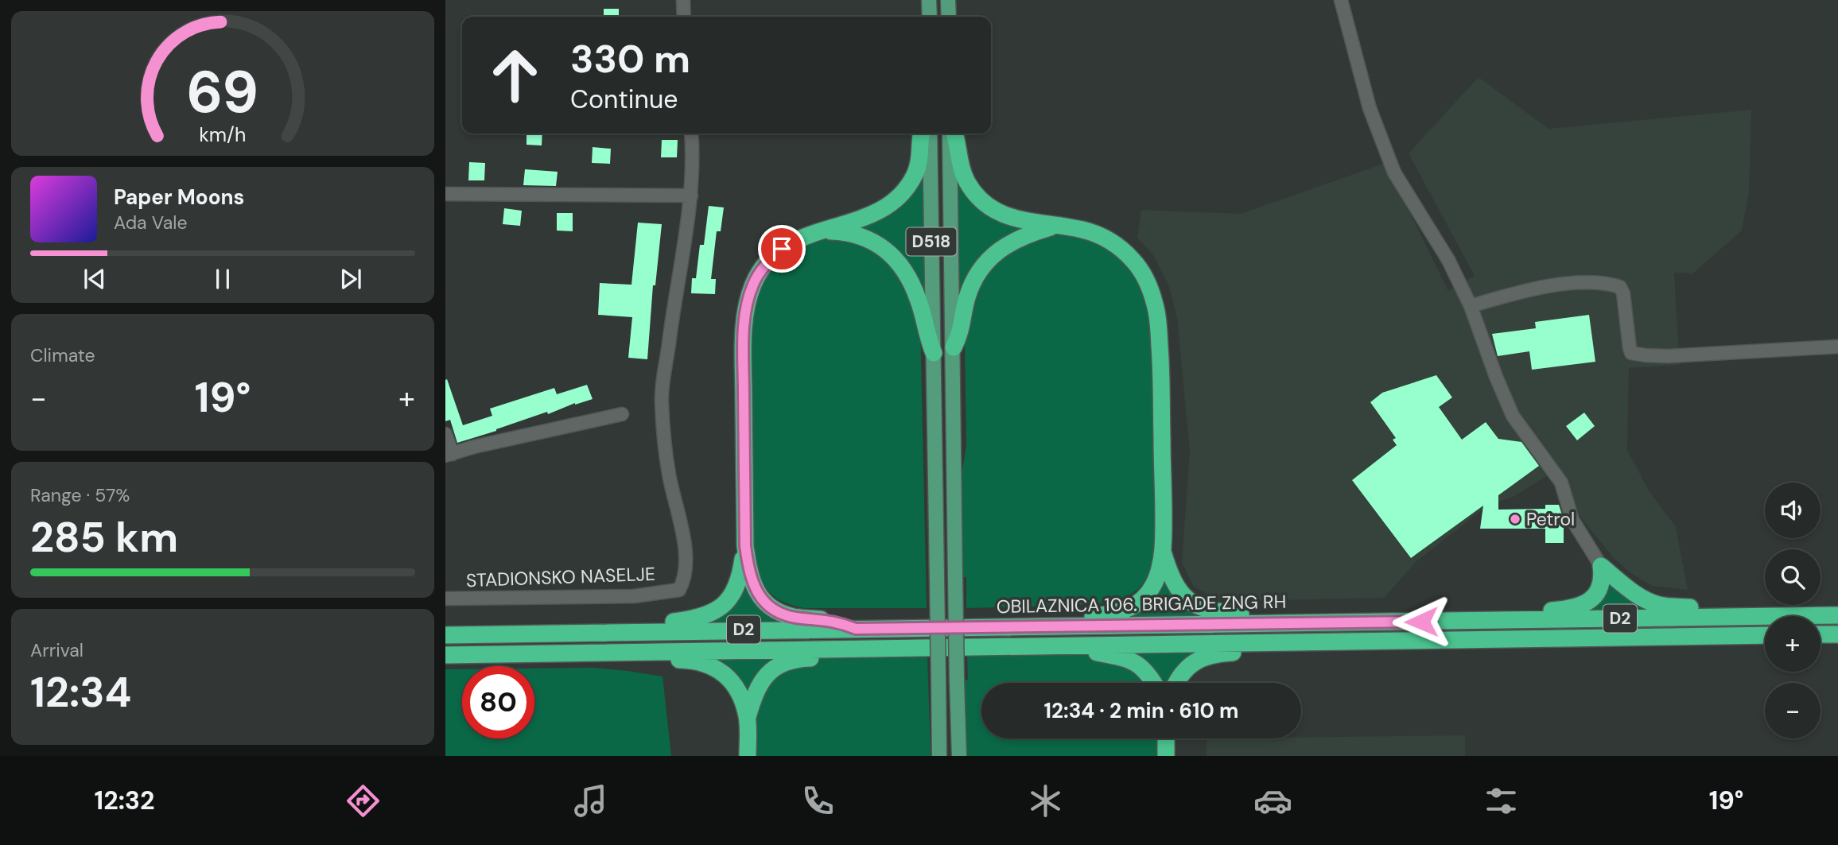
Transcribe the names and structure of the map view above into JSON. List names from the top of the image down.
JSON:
{
  "streets": {
    "highway": ["OBILAZNICA 106. BRIGADE ZNG RH", "D2"],
    "main road": ["D518"],
    "street": ["STADIONSKO NASELJE"]
  },
  "places": ["Petrol"],
  "page": {
    "turn": ["330 m", "Continue"],
    "song": ["Paper Moons", "Ada Vale"],
    "tile": [
      "Climate",
      ["Range · 57%", "285 km"],
      ["Arrival", "12:34"]
    ],
    "heat": ["−", "19°", "+"],
    "map_buttons": ["+", "−"],
    "limit": "80",
    "trip": "12:34 · 2 min · 610 m",
    "tabs": ["12:32", "19°"],
    "gauge": ["69", "km/h"]
  }
}
